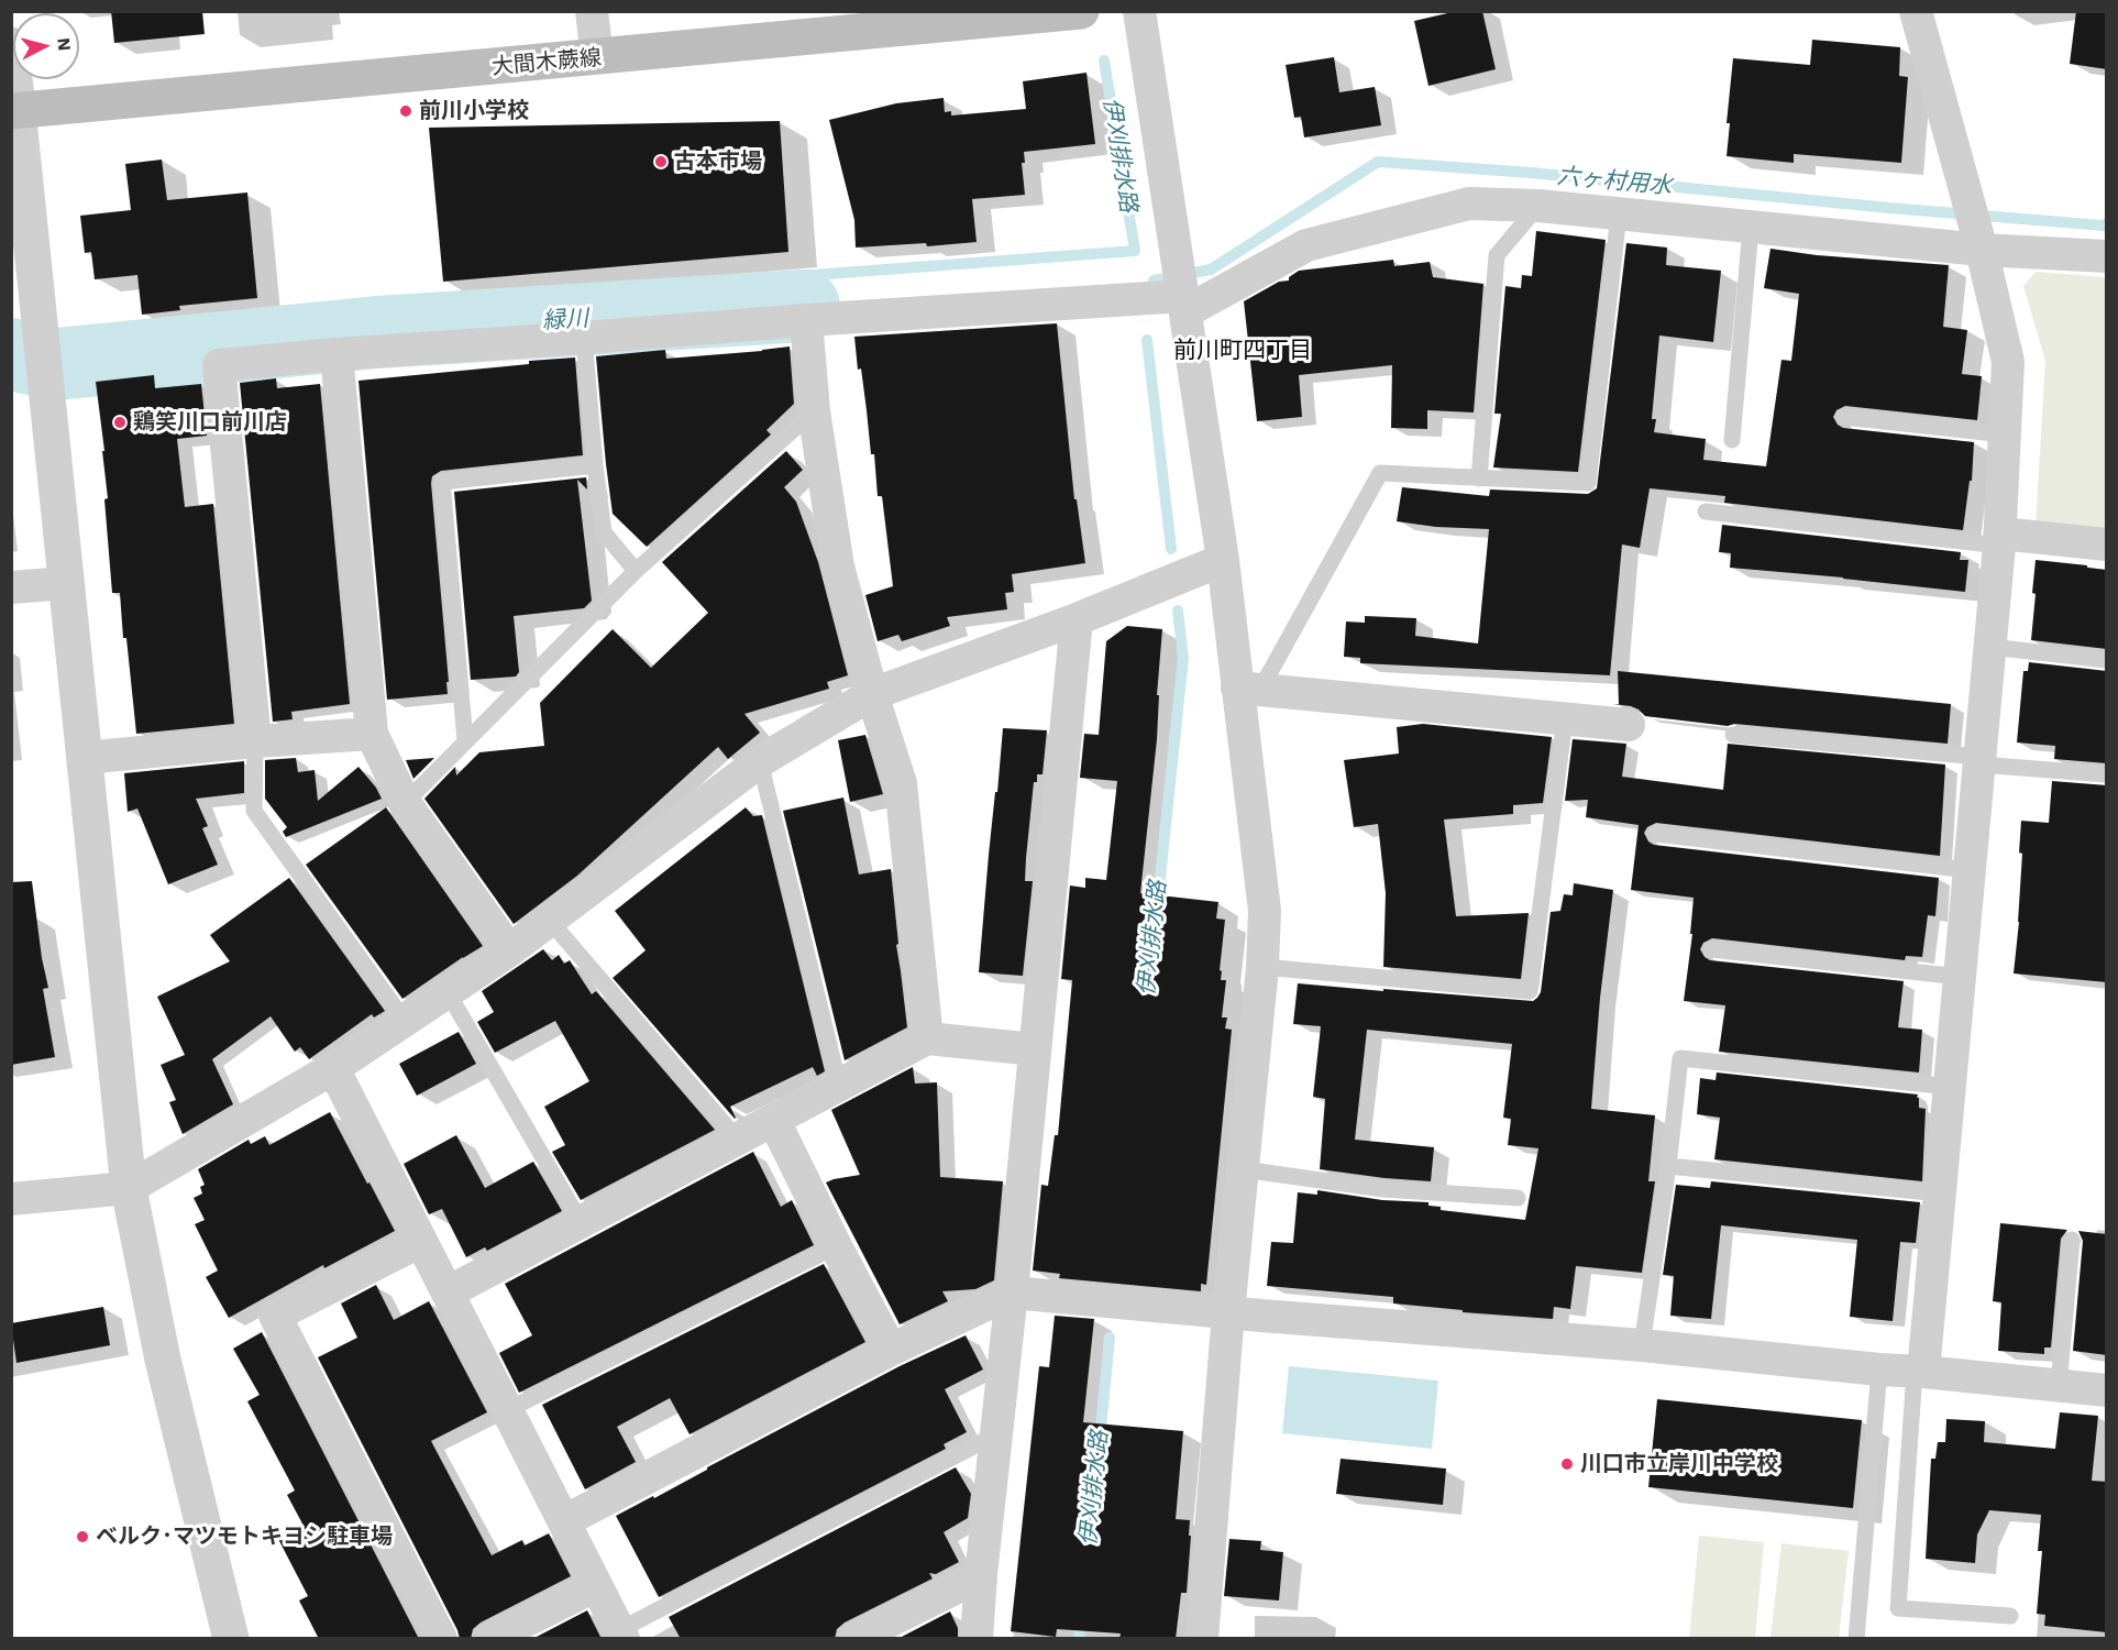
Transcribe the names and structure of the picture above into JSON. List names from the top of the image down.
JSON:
{
  "streets": {
    "main road": ["大間木蕨線"]
  },
  "districts": ["前川町四丁目"],
  "water": ["伊刈排水路", "六ヶ村用水", "緑川"],
  "places": [
    "前川小学校",
    "古本市場",
    "鶏笑川口前川店",
    "川口市立岸川中学校",
    "ベルク･マツモトキヨシ駐車場"
  ],
  "north": "right"
}
